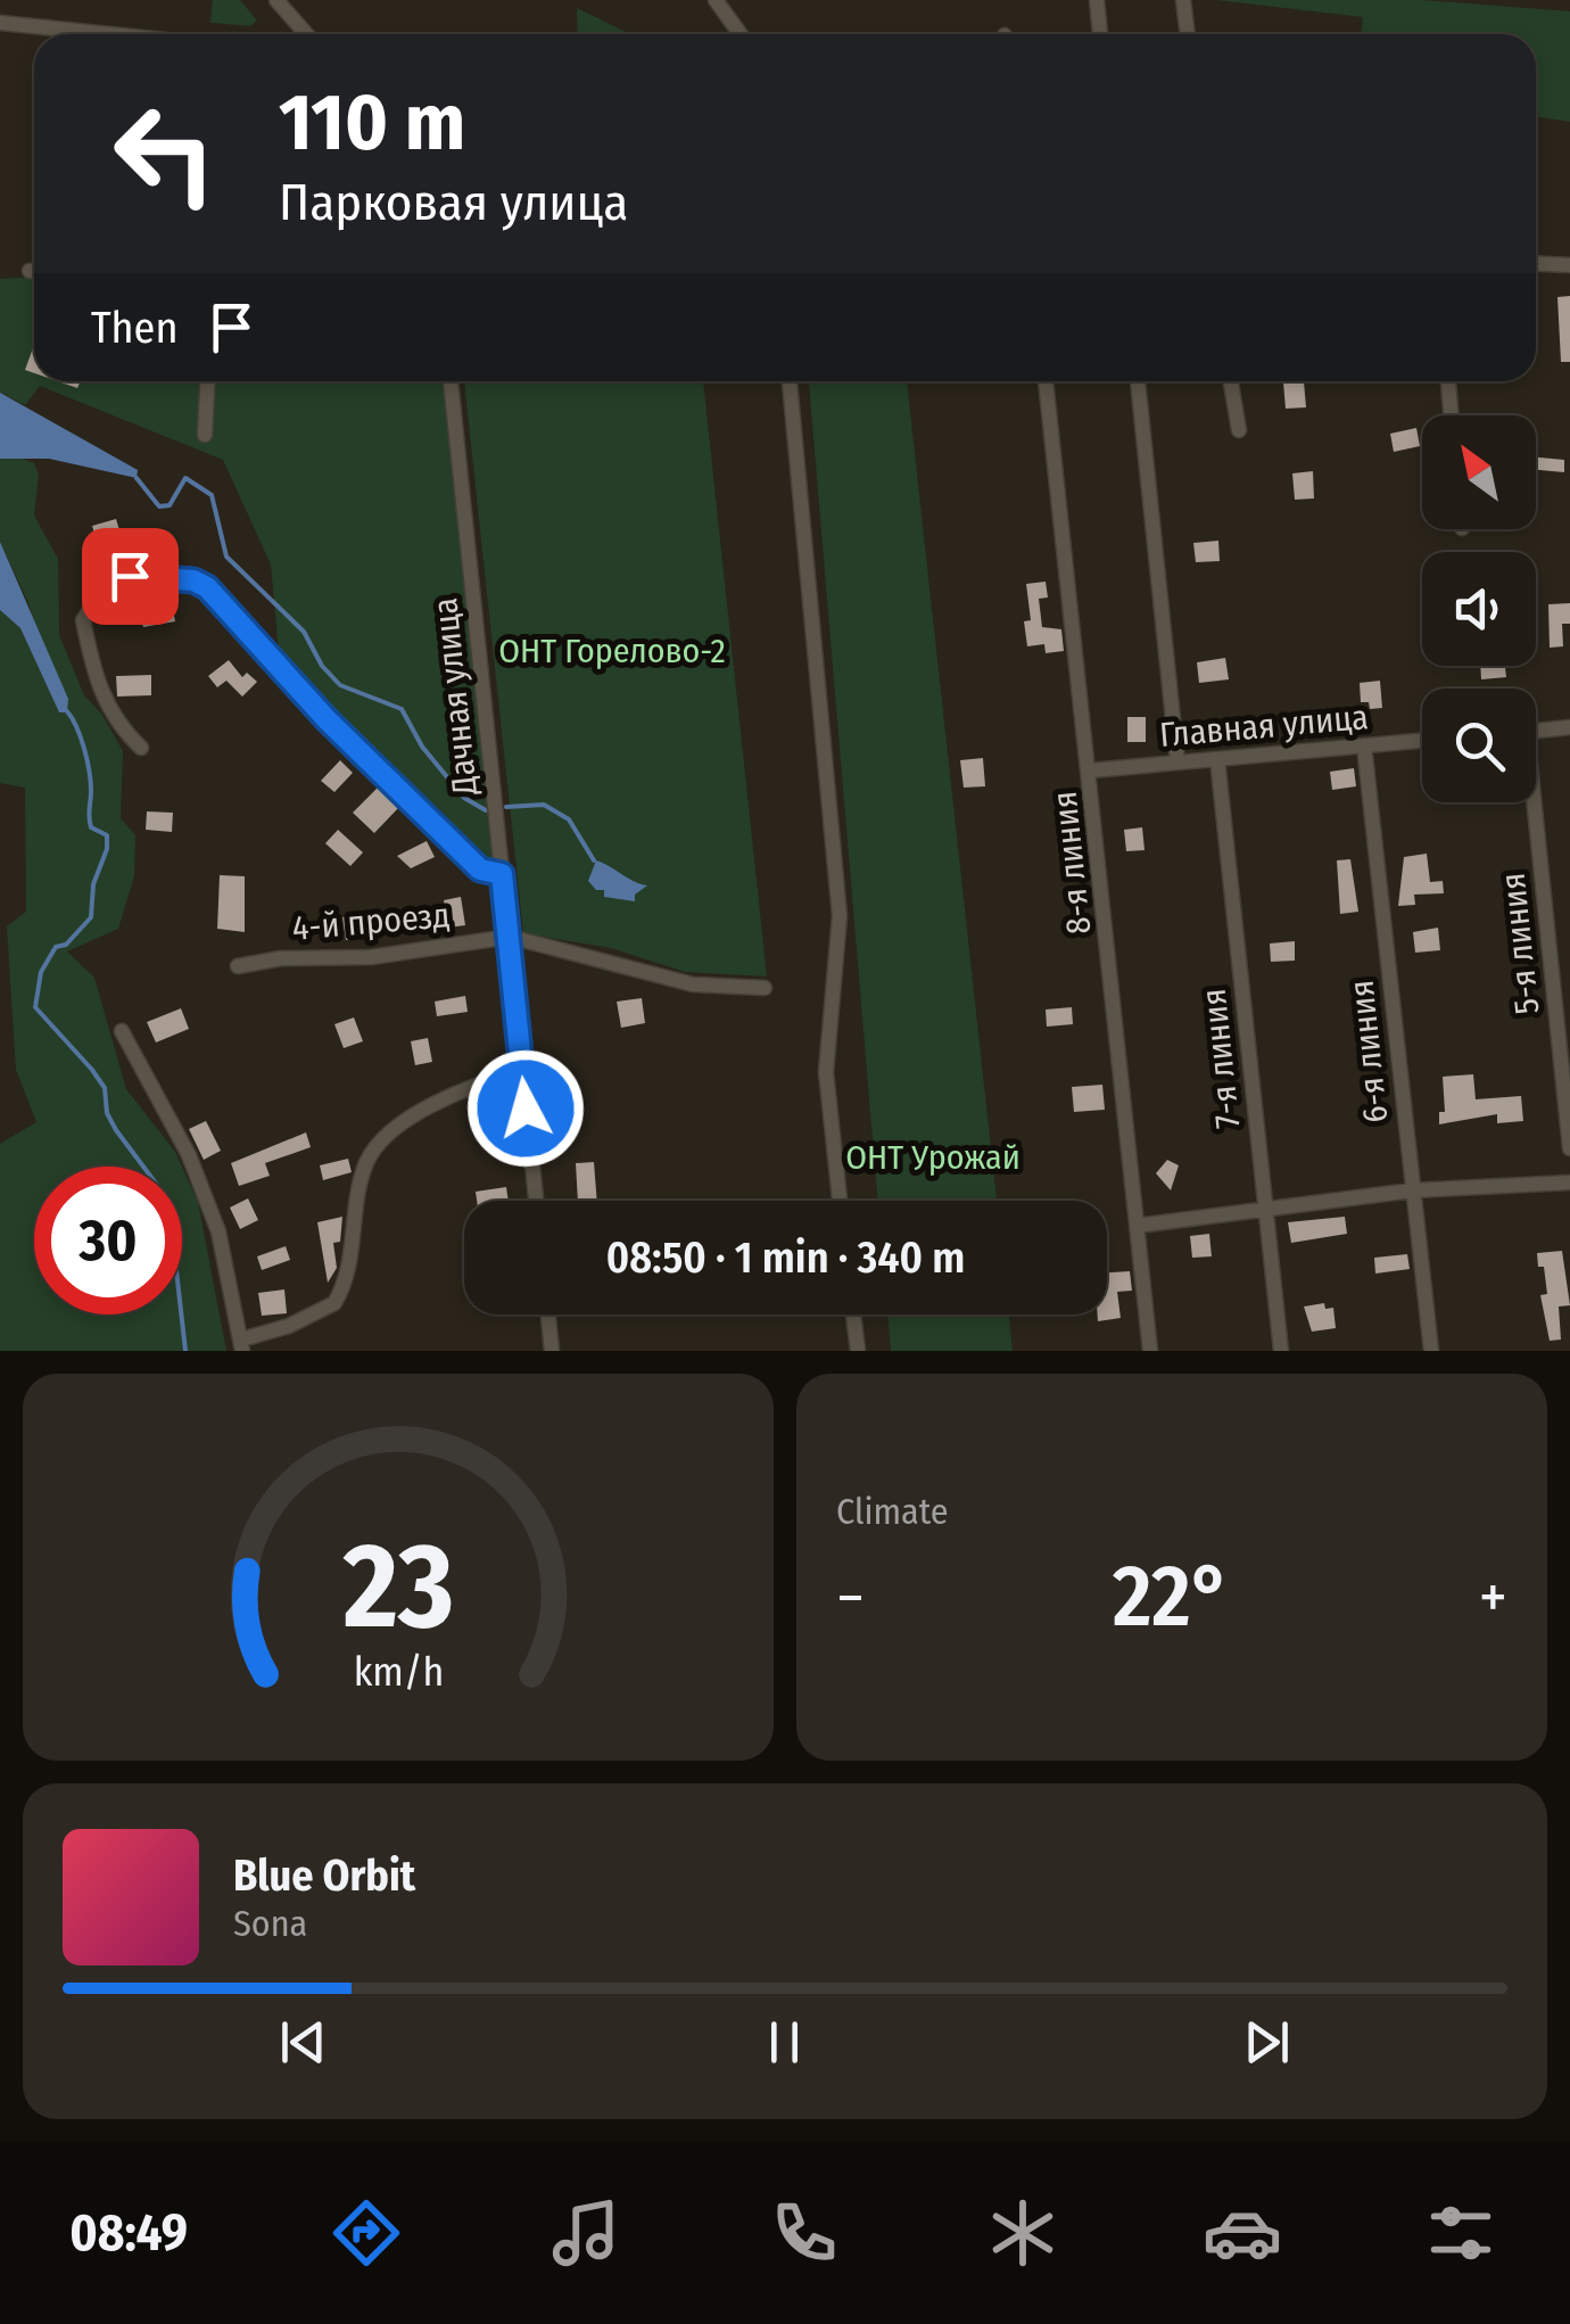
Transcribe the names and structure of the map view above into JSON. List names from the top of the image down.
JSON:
{
  "streets": {
    "street": [
      "Дачная улица",
      "Главная улица",
      "8-я линия",
      "4-й проезд",
      "5-я линия",
      "6-я линия",
      "7-я линия"
    ]
  },
  "crossings": [
    ["Дачная улица", "4-й проезд"],
    ["Главная улица", "8-я линия"],
    ["Главная улица", "6-я линия"],
    ["Главная улица", "7-я линия"]
  ],
  "parks": ["ОНТ Горелово-2", "ОНТ Урожай"],
  "north": "top left",
  "page": {
    "turn": ["110 m", "Парковая улица"],
    "then": "Then",
    "limit": "30",
    "trip": "08:50 · 1 min · 340 m",
    "tile": "Climate",
    "heat": ["−", "22°", "+"],
    "song": ["Blue Orbit", "Sona"],
    "tabs": "08:49",
    "gauge": ["23", "km/h"]
  }
}
